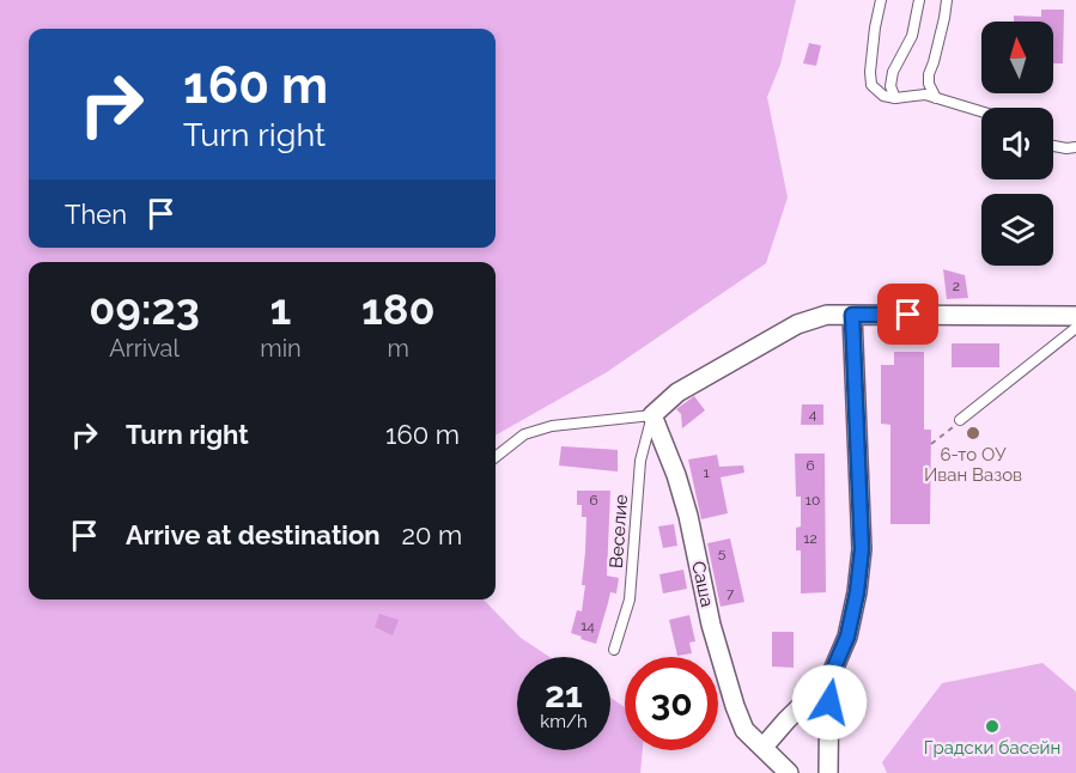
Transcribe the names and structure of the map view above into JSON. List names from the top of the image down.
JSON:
{
  "streets": {
    "street": ["Саша"],
    "lane": ["Веселие"]
  },
  "crossings": [
    ["Веселие", "Саша"]
  ],
  "places": ["6-то ОУ Иван Вазов", "Градски басейн"],
  "house_numbers": [
    "2",
    "4",
    "6",
    "1",
    "6",
    "10",
    "12",
    "5",
    "7",
    "14"
  ],
  "north": "top",
  "page": {
    "turn": ["160 m", "Turn right"],
    "then": "Then",
    "eta": [
      "09:23",
      "Arrival",
      "1",
      "min",
      "180",
      "m"
    ],
    "list": [
      {
        "name": "Turn right",
        "value": "160 m"
      },
      {
        "name": "Arrive at destination",
        "value": "20 m"
      }
    ],
    "speed": "21 km/h",
    "limit": "30"
  }
}
